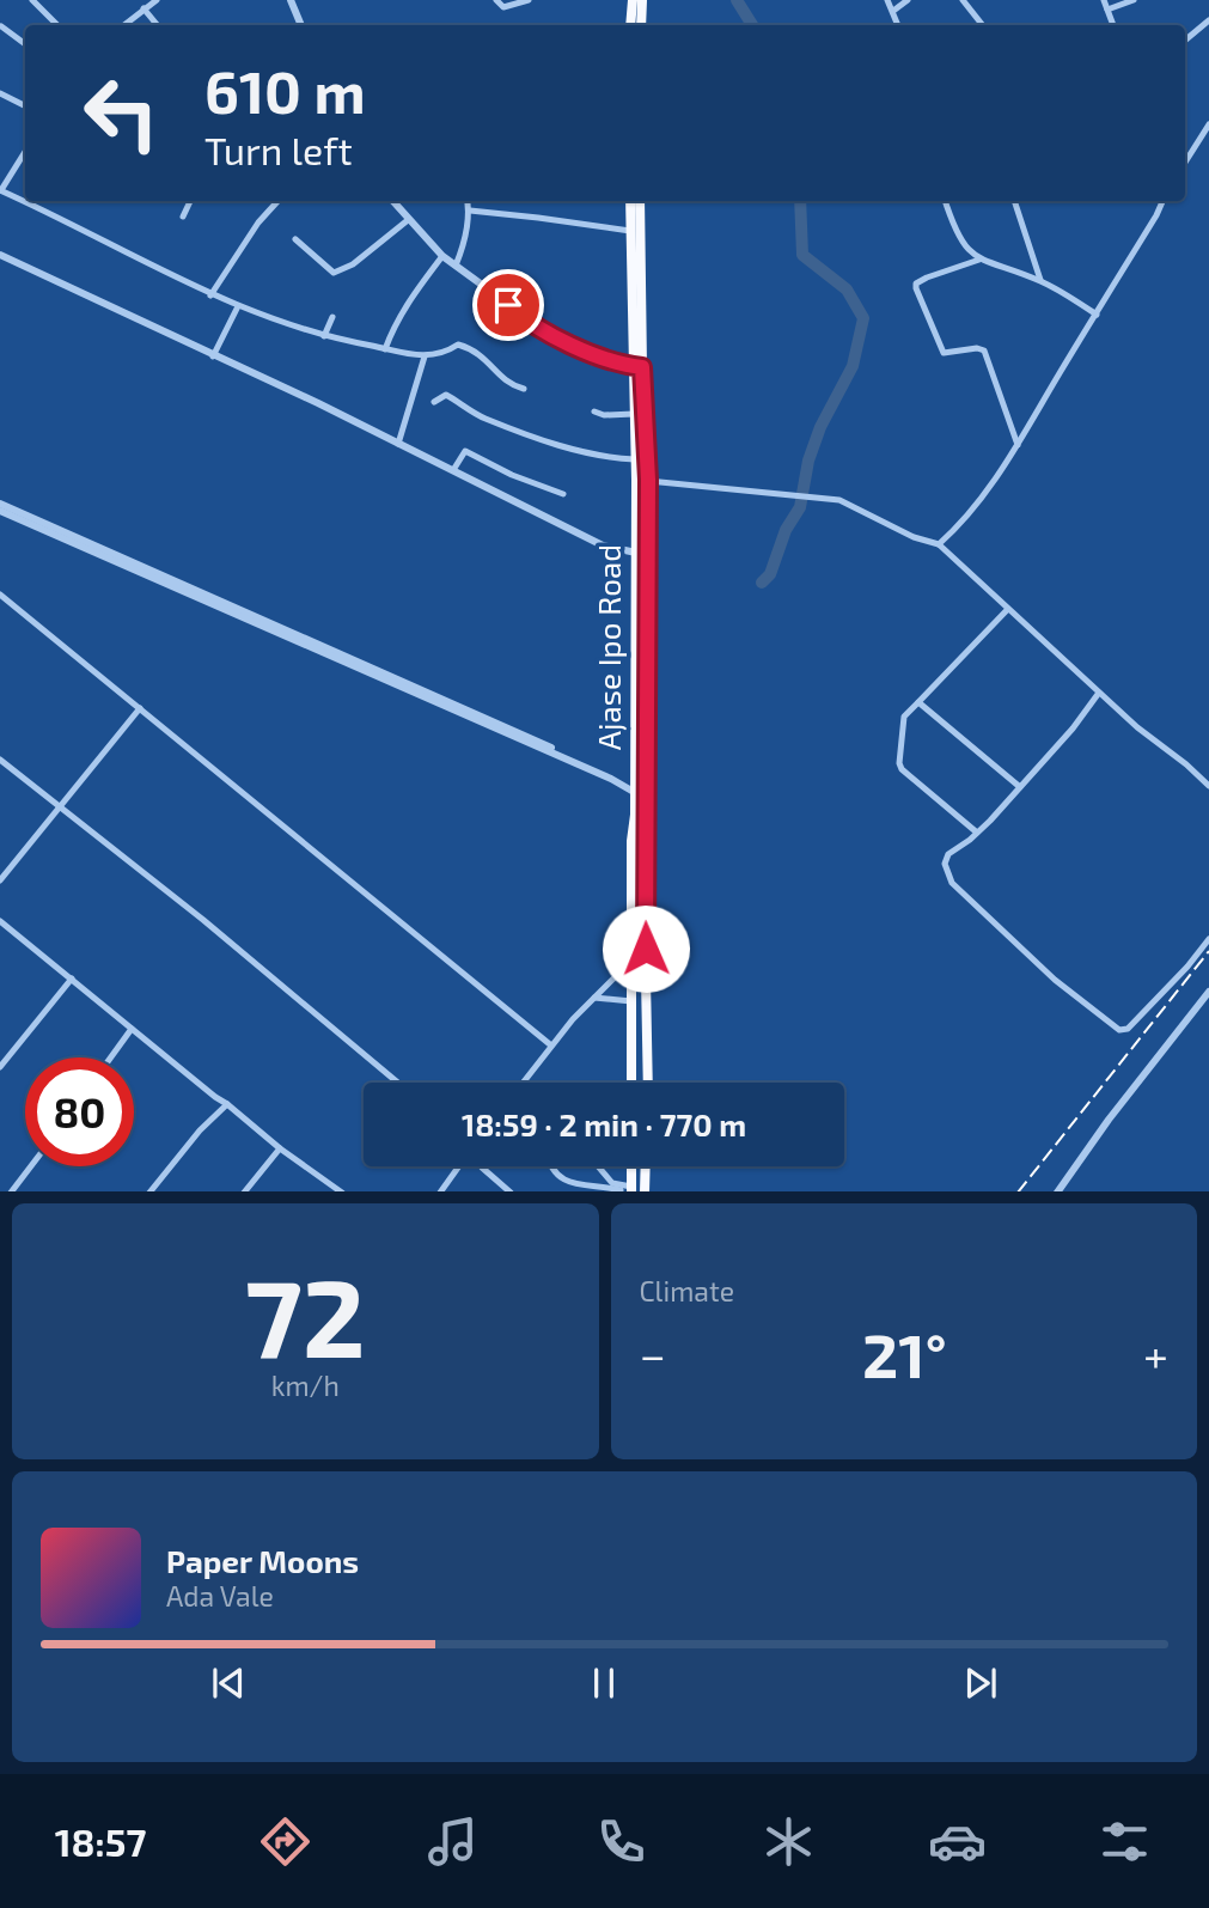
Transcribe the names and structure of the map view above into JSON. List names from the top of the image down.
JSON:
{
  "streets": {
    "highway": ["Ajase Ipo Road"]
  },
  "page": {
    "turn": ["610 m", "Turn left"],
    "limit": "80",
    "trip": "18:59 · 2 min · 770 m",
    "tile": [
      ["72", "km/h"],
      "Climate"
    ],
    "heat": ["−", "21°", "+"],
    "song": ["Paper Moons", "Ada Vale"],
    "tabs": "18:57"
  }
}
